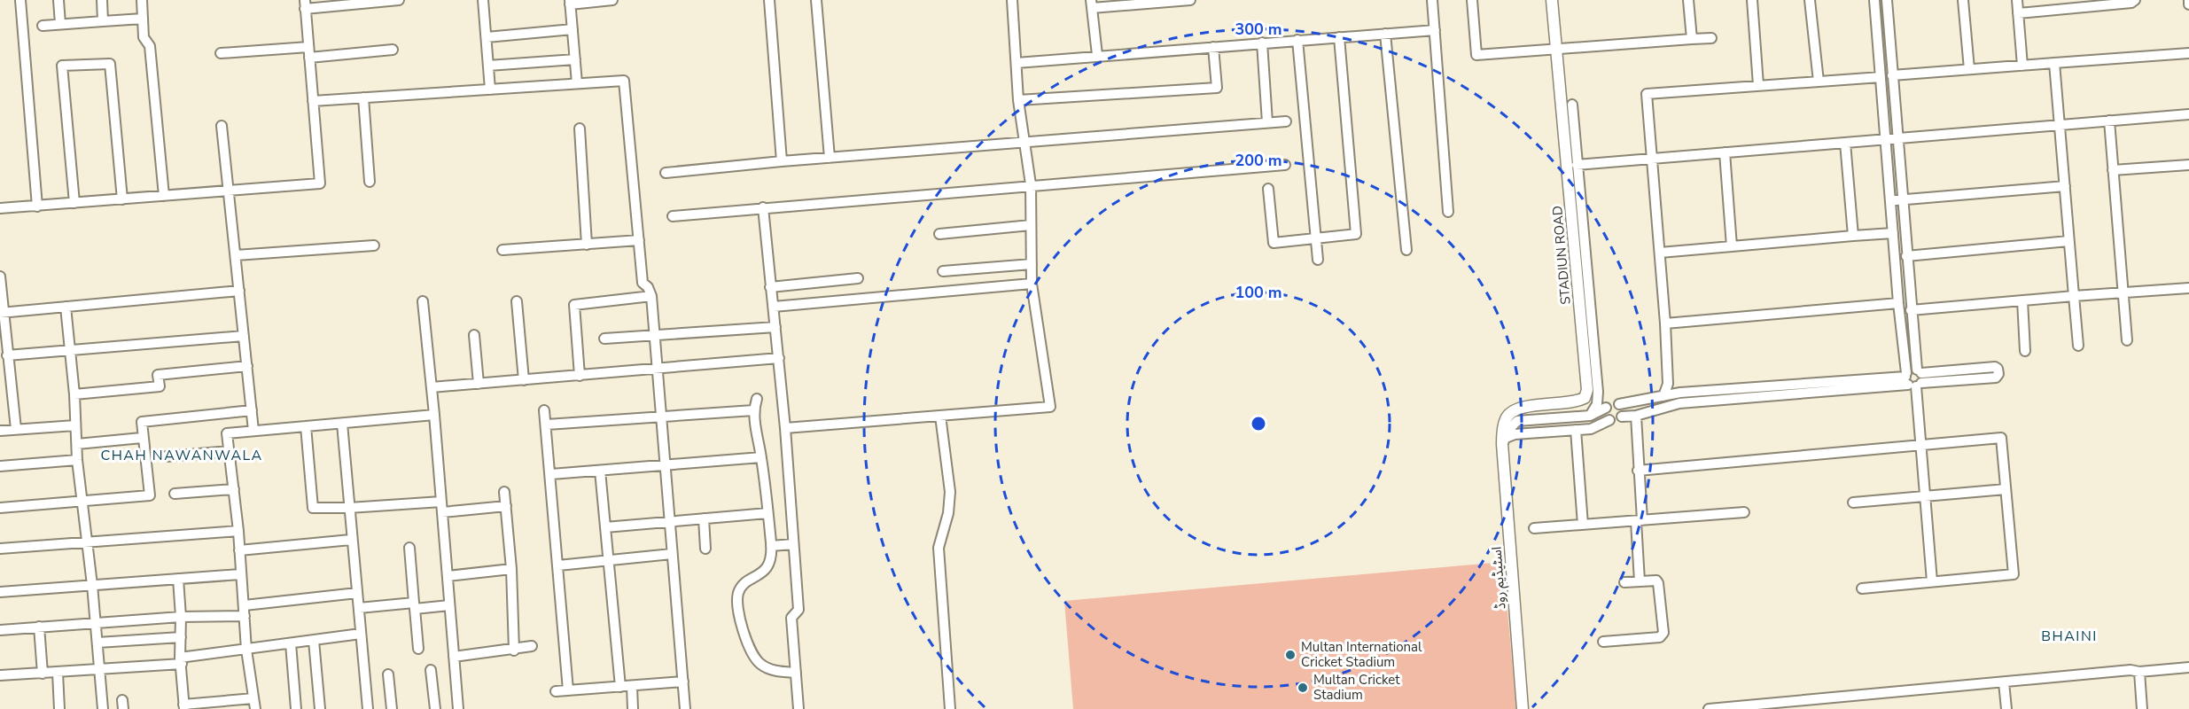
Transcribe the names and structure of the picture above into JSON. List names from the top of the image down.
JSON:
{
  "streets": {
    "main road": ["STADIUN ROAD", "اسٹیڈیم روڈ"]
  },
  "crossings": [
    ["STADIUN ROAD", "اسٹیڈیم روڈ"]
  ],
  "districts": ["CHAH NAWANWALA", "BHAINI"],
  "places": ["Multan International Cricket Stadium", "Multan Cricket Stadium"],
  "rings": ["300 m", "200 m", "100 m"]
}
